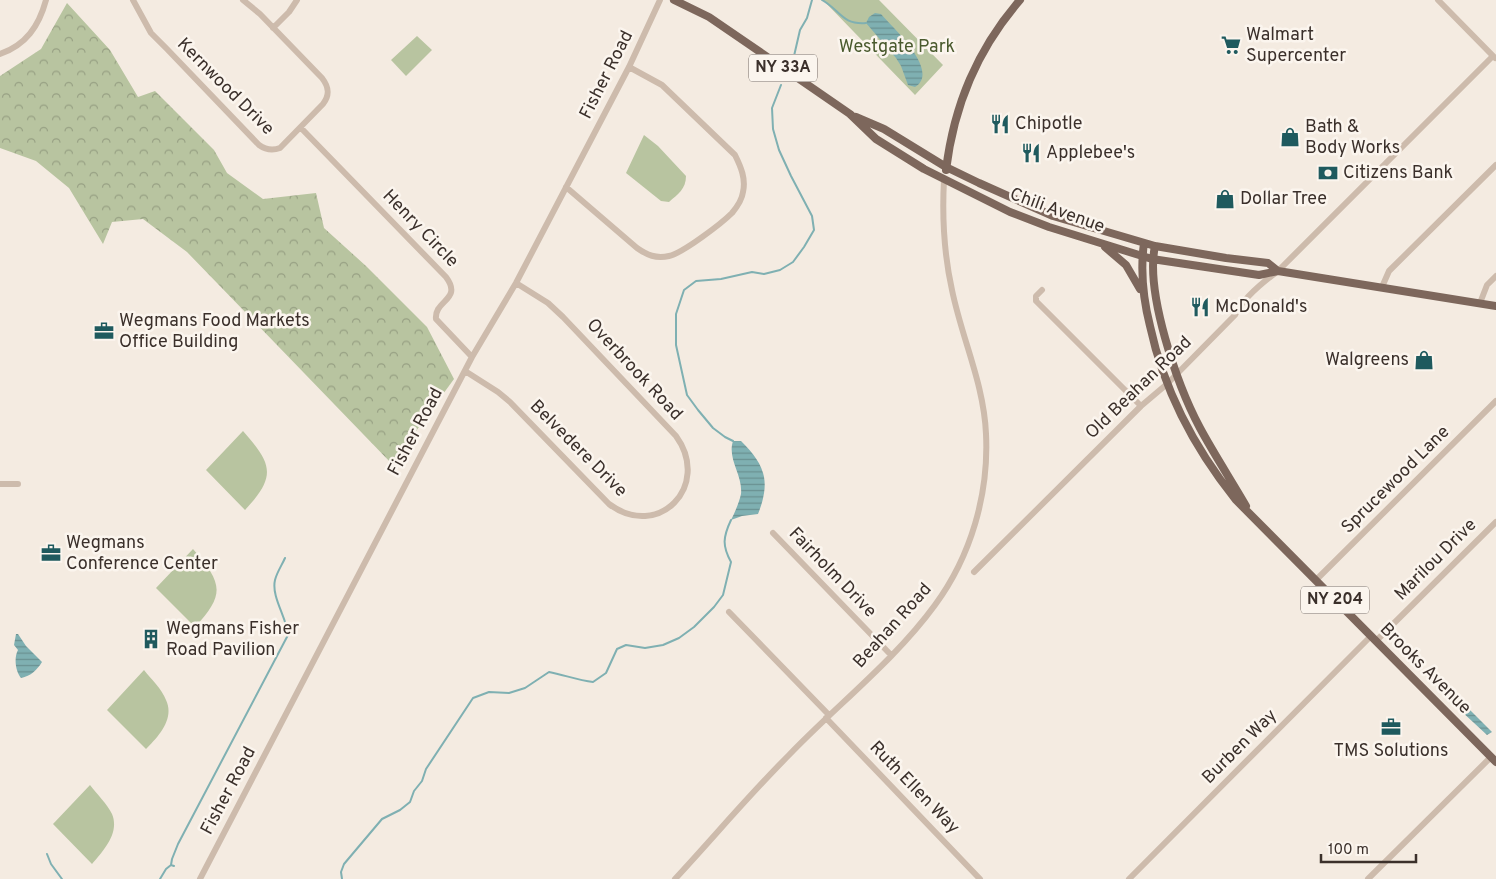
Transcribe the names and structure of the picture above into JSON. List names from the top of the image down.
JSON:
{
  "streets": {
    "main road": [
      "NY 33A",
      "Chili Avenue",
      "NY 204",
      "Brooks Avenue"
    ],
    "street": [
      "Fisher Road",
      "Kernwood Drive",
      "Henry Circle",
      "Overbrook Road",
      "Old Beahan Road",
      "Belvedere Drive",
      "Sprucewood Lane",
      "Marilou Drive",
      "Fairholm Drive",
      "Beahan Road",
      "Burben Way",
      "Ruth Ellen Way"
    ]
  },
  "crossings": [
    ["Fisher Road", "Henry Circle"],
    ["Fisher Road", "Overbrook Road"],
    ["Fisher Road", "Belvedere Drive"],
    ["Kernwood Drive", "Henry Circle"],
    ["Chili Avenue", "Old Beahan Road"],
    ["Chili Avenue", "NY 204"],
    ["Chili Avenue", "Beahan Road"],
    ["Chili Avenue", "Brooks Avenue"],
    ["Overbrook Road", "Belvedere Drive"],
    ["Old Beahan Road", "Brooks Avenue"],
    ["Sprucewood Lane", "Brooks Avenue"],
    ["Marilou Drive", "Brooks Avenue"],
    ["Marilou Drive", "Burben Way"],
    ["Fairholm Drive", "Beahan Road"],
    ["NY 204", "Brooks Avenue"],
    ["Beahan Road", "Ruth Ellen Way"],
    ["Brooks Avenue", "Burben Way"]
  ],
  "parks": ["Westgate Park"],
  "places": {
    "supermarket": ["Walmart Supercenter"],
    "restaurant": ["Chipotle", "Applebee's", "McDonald's"],
    "shop": ["Bath & Body Works", "Dollar Tree", "Walgreens"],
    "bank": ["Citizens Bank"],
    "office": ["Wegmans Food Markets Office Building", "Wegmans Conference Center", "TMS Solutions"],
    "building": ["Wegmans Fisher Road Pavilion"]
  },
  "scale_bar": "100 m"
}
